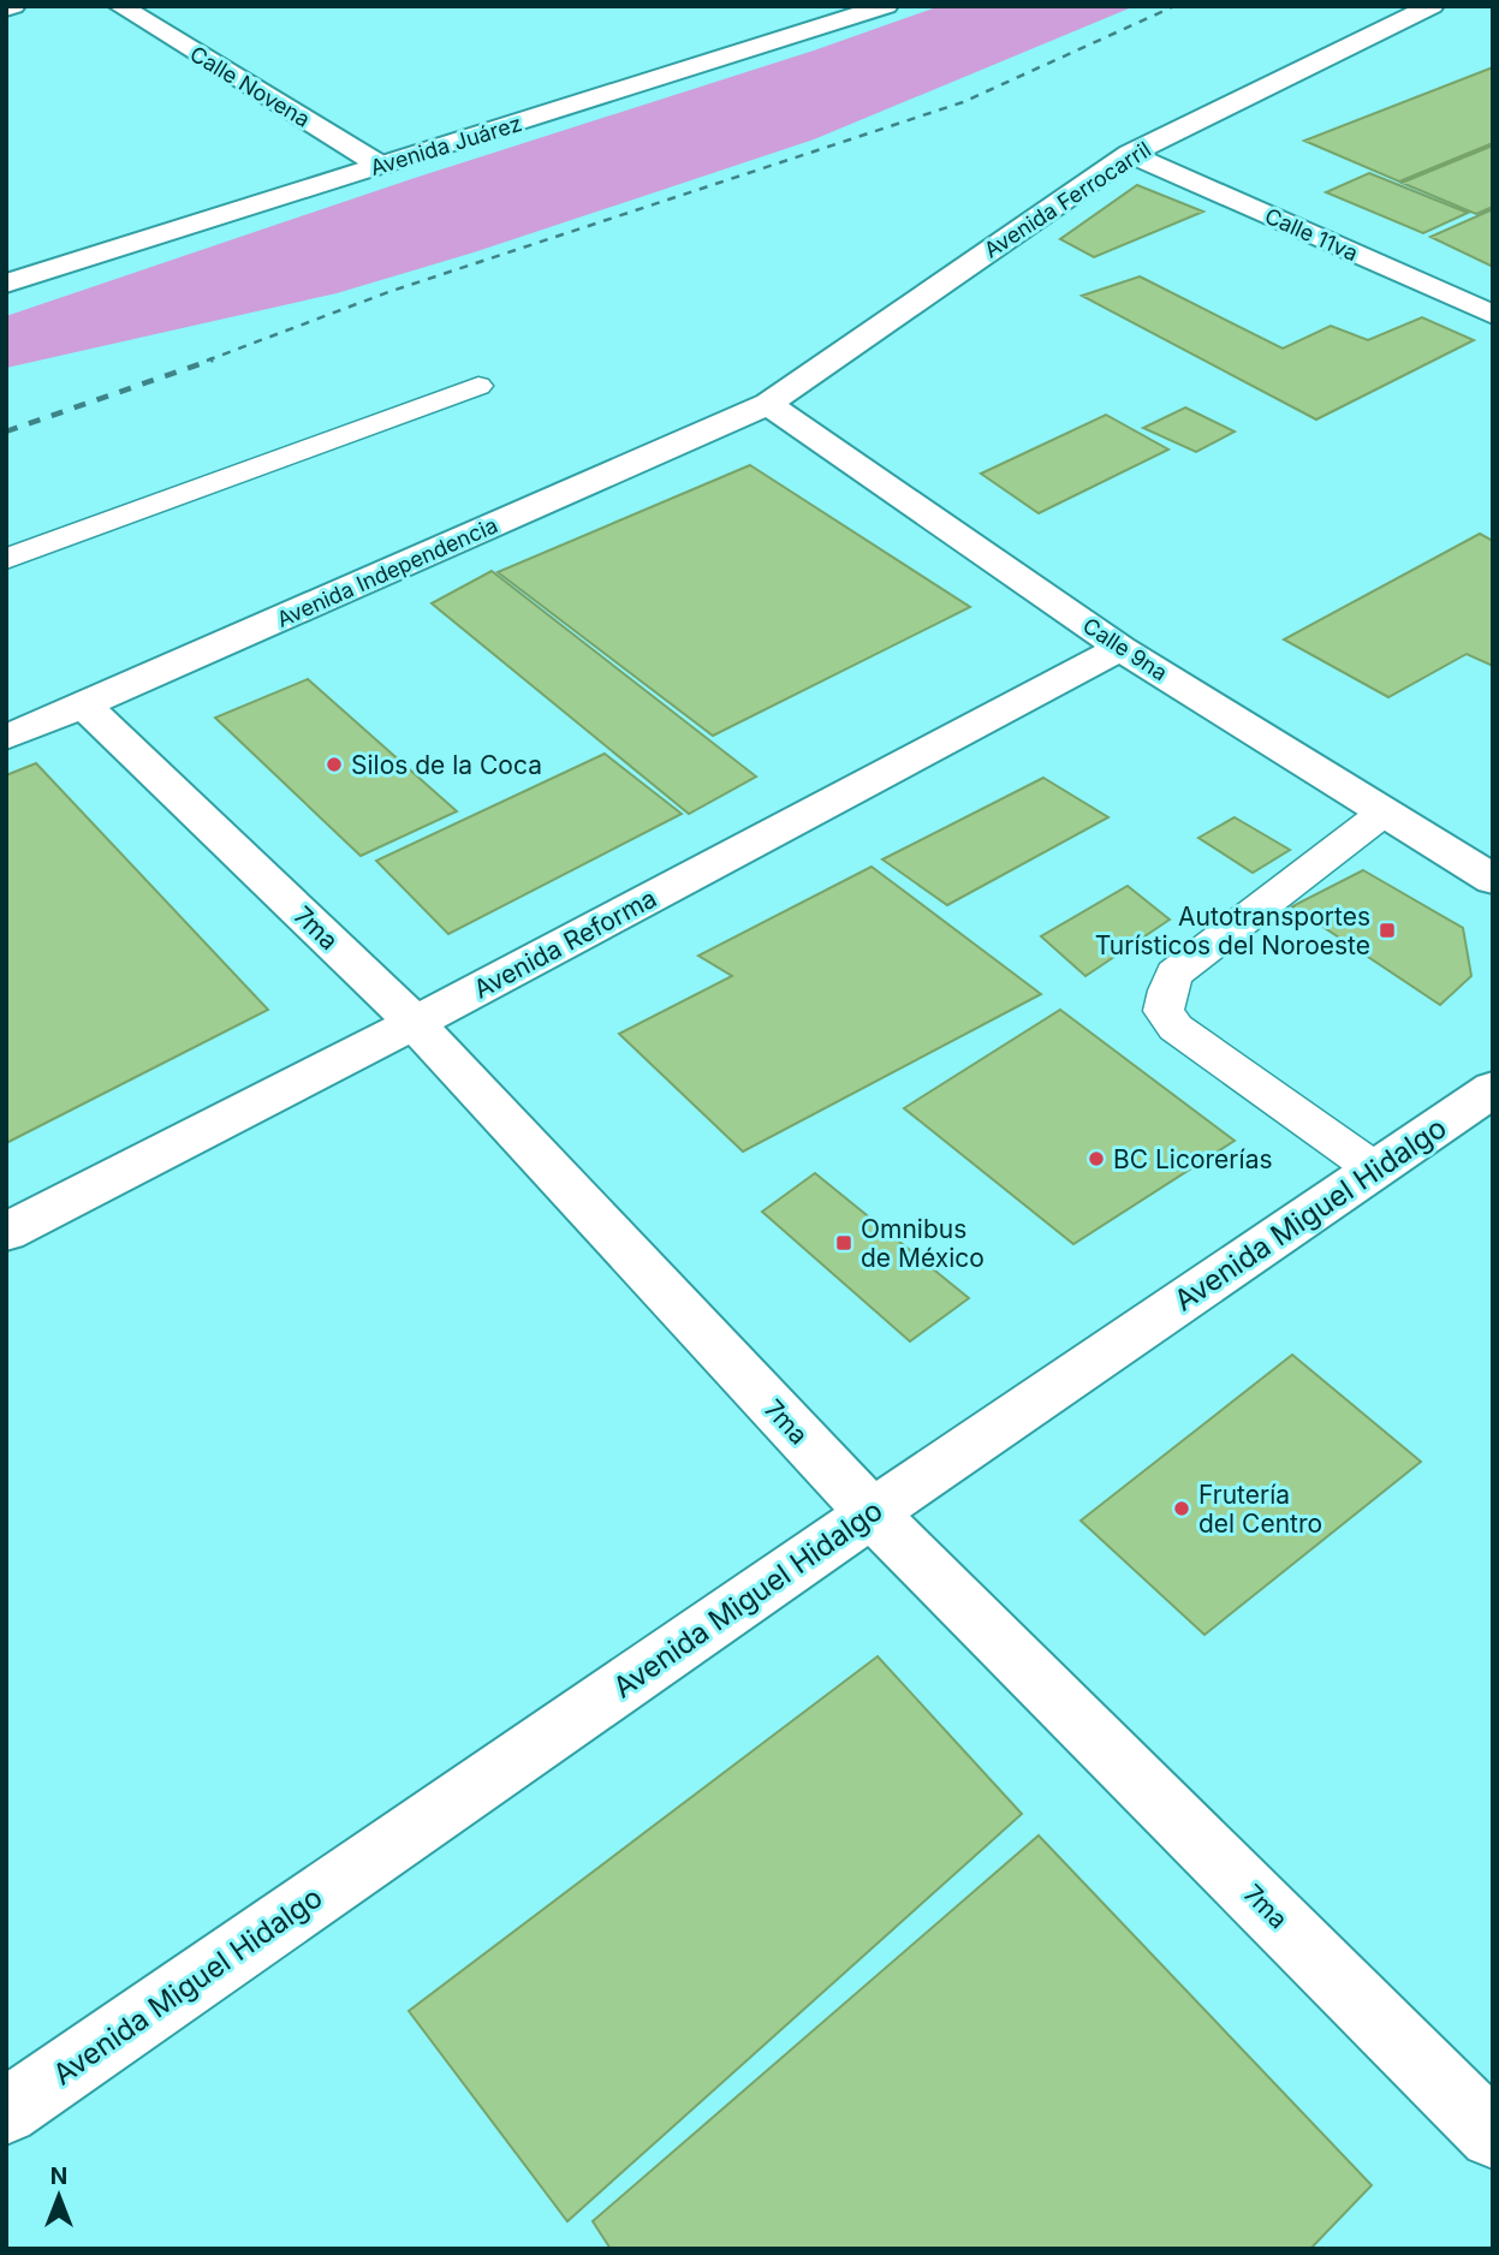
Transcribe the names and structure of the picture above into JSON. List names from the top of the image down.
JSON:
{
  "streets": {
    "street": [
      "Calle Novena",
      "Avenida Juárez",
      "Avenida Ferrocarril",
      "Calle 11va",
      "Avenida Independencia",
      "Calle 9na",
      "7ma",
      "Avenida Reforma",
      "Avenida Miguel Hidalgo"
    ]
  },
  "crossings": [
    ["Calle Novena", "Avenida Juárez"],
    ["Avenida Ferrocarril", "Calle 11va"],
    ["Avenida Ferrocarril", "Avenida Independencia"],
    ["Avenida Ferrocarril", "Calle 9na"],
    ["Avenida Independencia", "Calle 9na"],
    ["Avenida Independencia", "7ma"],
    ["Calle 9na", "Avenida Reforma"],
    ["7ma", "Avenida Reforma"],
    ["7ma", "Avenida Miguel Hidalgo"]
  ],
  "places": {
    "other": ["Silos de la Coca", "BC Licorerías", "Frutería del Centro"],
    "transit": ["Autotransportes Turísticos del Noroeste", "Omnibus de México"]
  },
  "north": "top"
}
